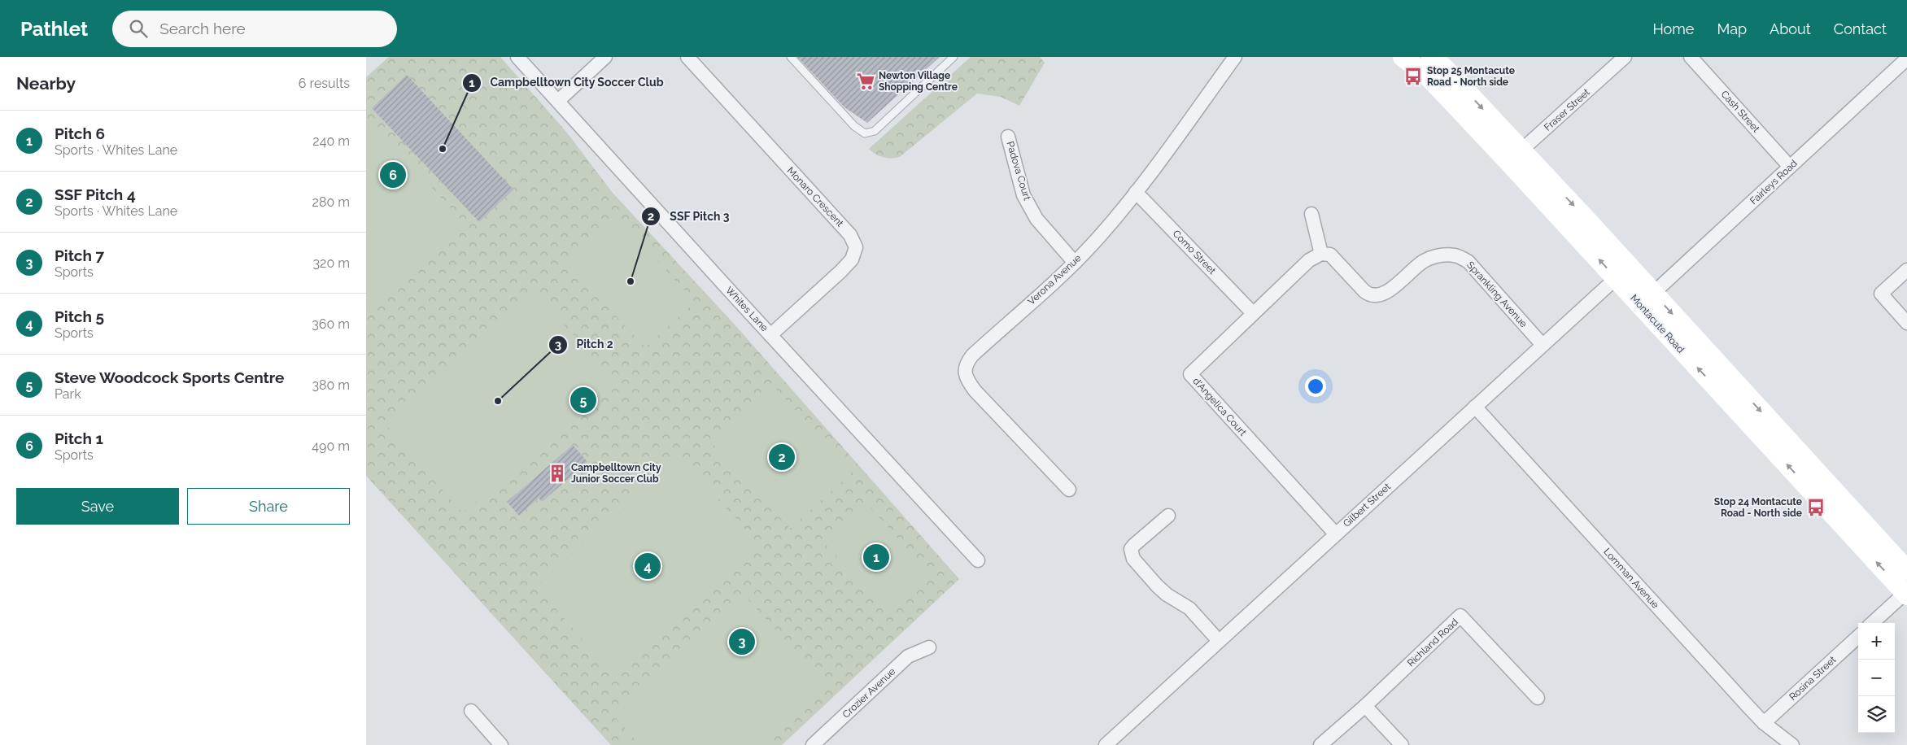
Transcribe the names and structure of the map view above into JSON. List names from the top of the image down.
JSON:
{
  "streets": {
    "main road": ["Montacute Road"],
    "street": [
      "Fraser Street",
      "Cash Street",
      "Padova Court",
      "Fairleys Road",
      "Monaro Crescent",
      "Como Street",
      "Verona Avenue",
      "Sprankling Avenue",
      "Whites Lane",
      "d'Angelica Court",
      "Gilbert Street",
      "Lomman Avenue",
      "Richland Road",
      "Rosina Street",
      "Crozier Avenue"
    ]
  },
  "crossings": [
    ["Fraser Street", "Montacute Road"],
    ["Cash Street", "Fairleys Road"],
    ["Padova Court", "Verona Avenue"],
    ["Fairleys Road", "Montacute Road"],
    ["Monaro Crescent", "Whites Lane"],
    ["Como Street", "Verona Avenue"],
    ["Como Street", "d'Angelica Court"],
    ["Sprankling Avenue", "d'Angelica Court"],
    ["Sprankling Avenue", "Gilbert Street"],
    ["Montacute Road", "Gilbert Street"],
    ["d'Angelica Court", "Gilbert Street"],
    ["Gilbert Street", "Lomman Avenue"],
    ["Lomman Avenue", "Rosina Street"]
  ],
  "places": {
    "bus stop": ["Stop 25 Montacute Road - North side", "Stop 24 Montacute Road - North side"],
    "supermarket": ["Newton Village Shopping Centre"],
    "other": ["Campbelltown City Soccer Club", "SSF Pitch 3", "Pitch 2"],
    "building": ["Campbelltown City Junior Soccer Club"]
  },
  "page": {
    "header": "Pathlet",
    "search": "Search here",
    "nav": [
      "Home",
      "Map",
      "About",
      "Contact"
    ],
    "heading": ["Nearby", "6 results"],
    "list": [
      {
        "mark": "1",
        "name": "Pitch 6",
        "note": "Sports · Whites Lane",
        "value": "240 m"
      },
      {
        "mark": "2",
        "name": "SSF Pitch 4",
        "note": "Sports · Whites Lane",
        "value": "280 m"
      },
      {
        "mark": "3",
        "name": "Pitch 7",
        "note": "Sports",
        "value": "320 m"
      },
      {
        "mark": "4",
        "name": "Pitch 5",
        "note": "Sports",
        "value": "360 m"
      },
      {
        "mark": "5",
        "name": "Steve Woodcock Sports Centre",
        "note": "Park",
        "value": "380 m"
      },
      {
        "mark": "6",
        "name": "Pitch 1",
        "note": "Sports",
        "value": "490 m"
      }
    ],
    "pins": [
      "6",
      "5",
      "2",
      "1",
      "4",
      "3"
    ],
    "buttons": ["Save", "Share"],
    "map_buttons": ["+", "−"]
  }
}
